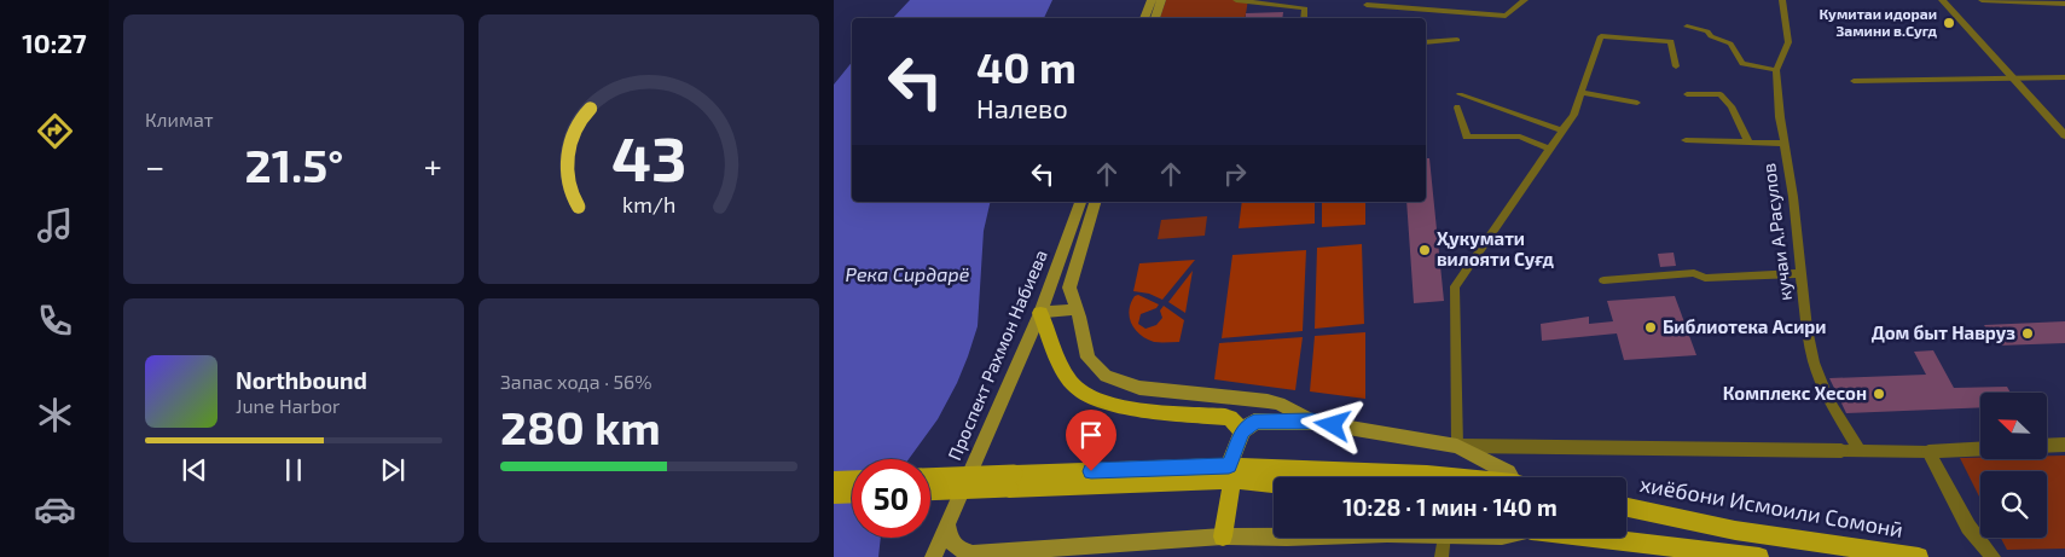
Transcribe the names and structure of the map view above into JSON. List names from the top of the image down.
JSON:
{
  "streets": {
    "main road": ["Проспект Рахмон Набиева", "хиёбони Исмоили Сомонӣ"],
    "street": ["кучаи А.Расулов"]
  },
  "water": ["Река Сирдарё"],
  "places": [
    "Кумитаи идораи Замини в.Сугд",
    "Ҳукумати вилояти Суғд",
    "Библиотека Асири",
    "Дом быт Навруз",
    "Комплекс Хесон"
  ],
  "north": "top left",
  "page": {
    "tabs": "10:27",
    "tile": [
      "Климат",
      ["Запас хода · 56%", "280 km"]
    ],
    "turn": ["40 m", "Налево"],
    "heat": ["−", "21.5°", "+"],
    "song": ["Northbound", "June Harbor"],
    "limit": "50",
    "trip": "10:28 · 1 мин · 140 m",
    "gauge": ["43", "km/h"]
  }
}
